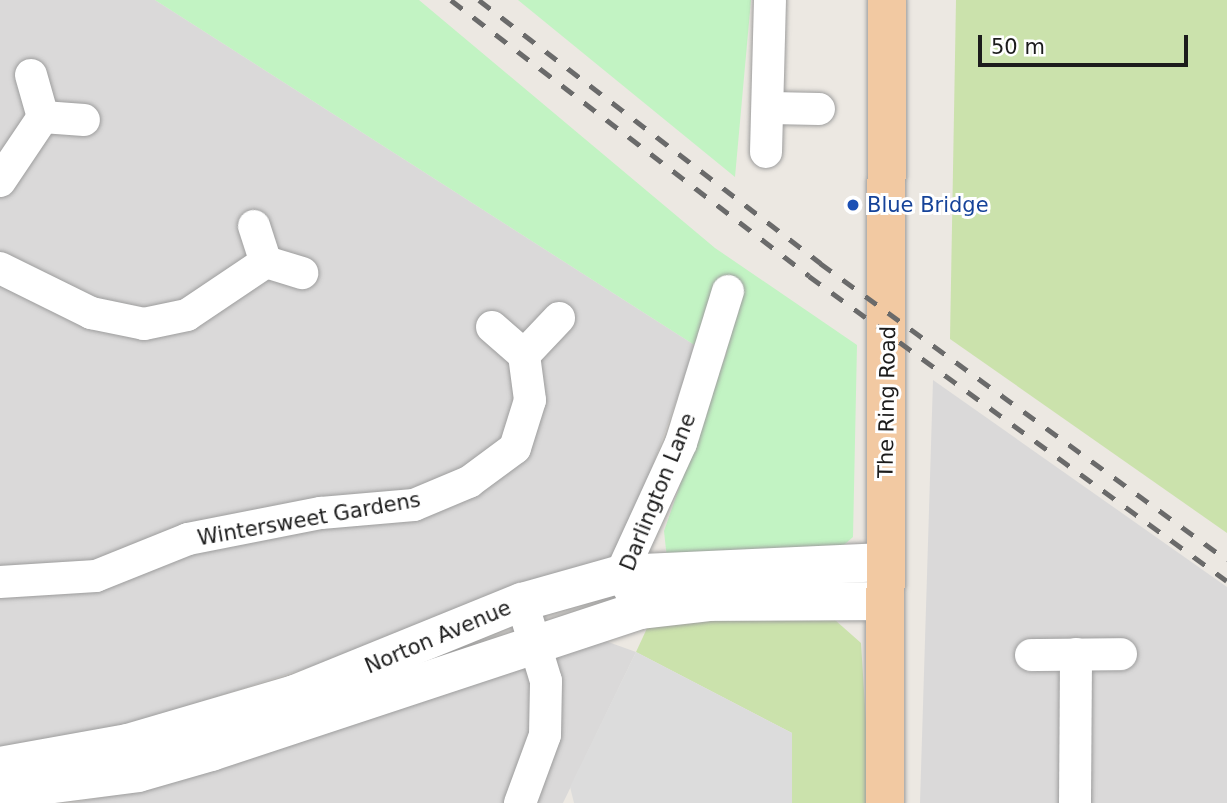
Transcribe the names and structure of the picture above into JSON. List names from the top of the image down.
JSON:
{
  "streets": {
    "main road": ["The Ring Road"],
    "street": ["Darlington Lane", "Wintersweet Gardens", "Norton Avenue"]
  },
  "crossings": [
    ["The Ring Road", "Norton Avenue"],
    ["Darlington Lane", "Norton Avenue"]
  ],
  "places": ["Blue Bridge"],
  "scale_bar": "50 m"
}
